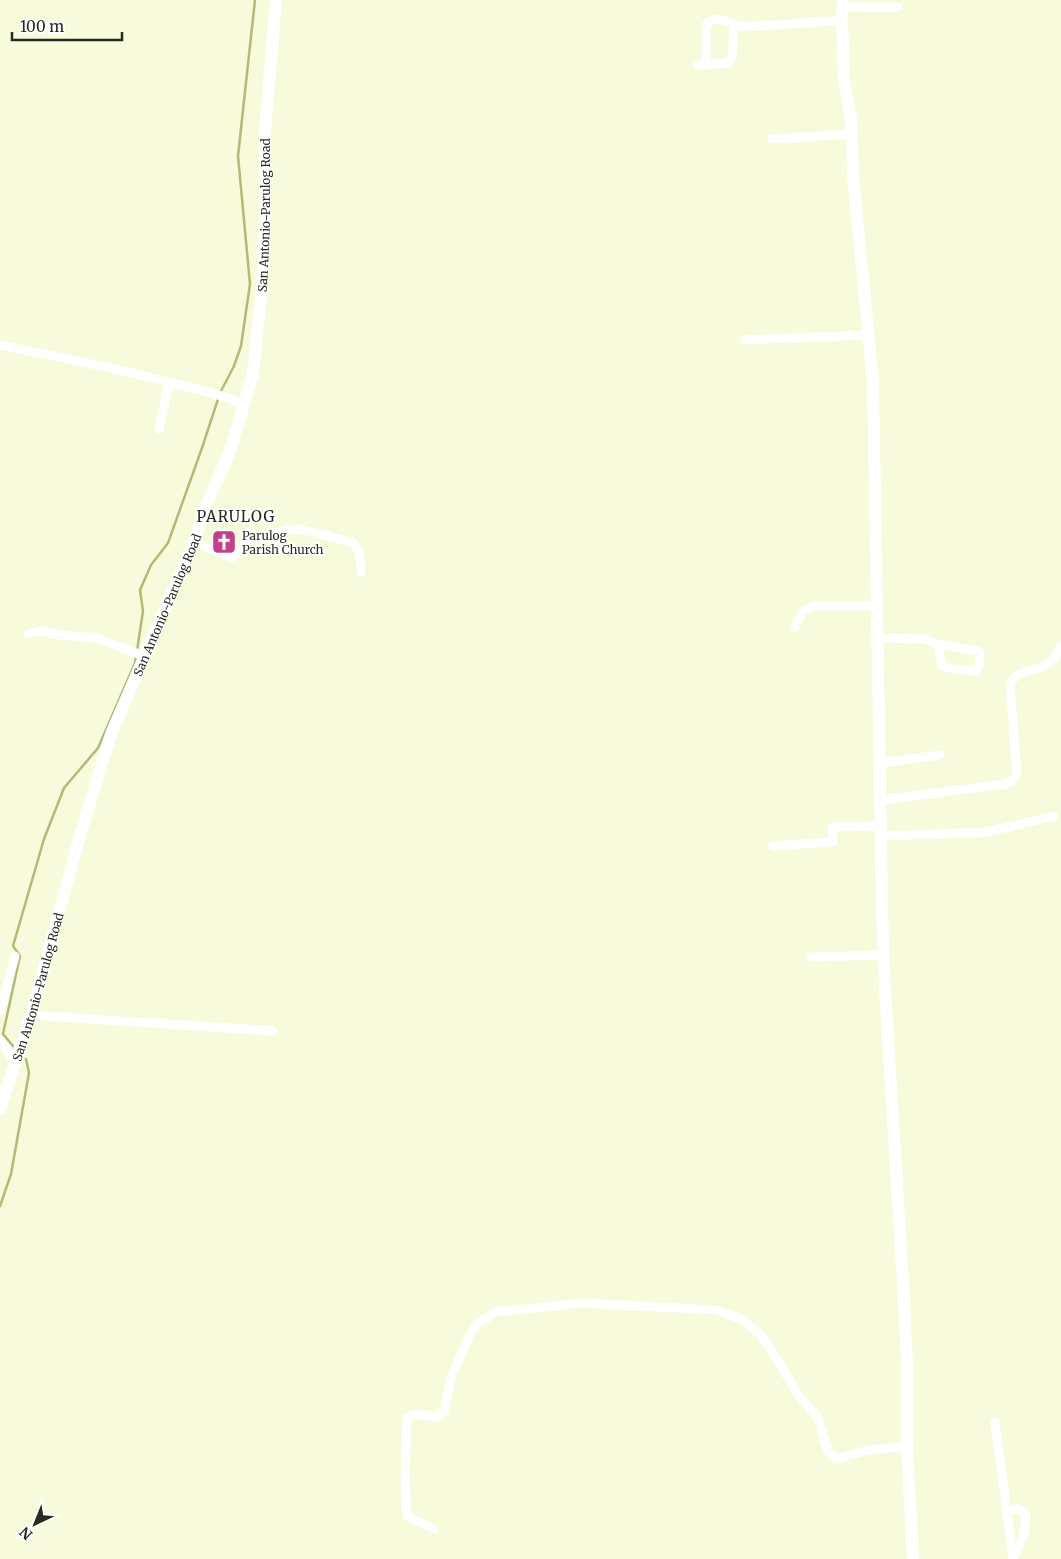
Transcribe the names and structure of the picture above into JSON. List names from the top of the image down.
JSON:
{
  "streets": {
    "street": ["San Antonio-Parulog Road"]
  },
  "districts": ["PARULOG"],
  "places": {
    "church": ["Parulog Parish Church"]
  },
  "scale_bar": "100 m",
  "north": "bottom left"
}
